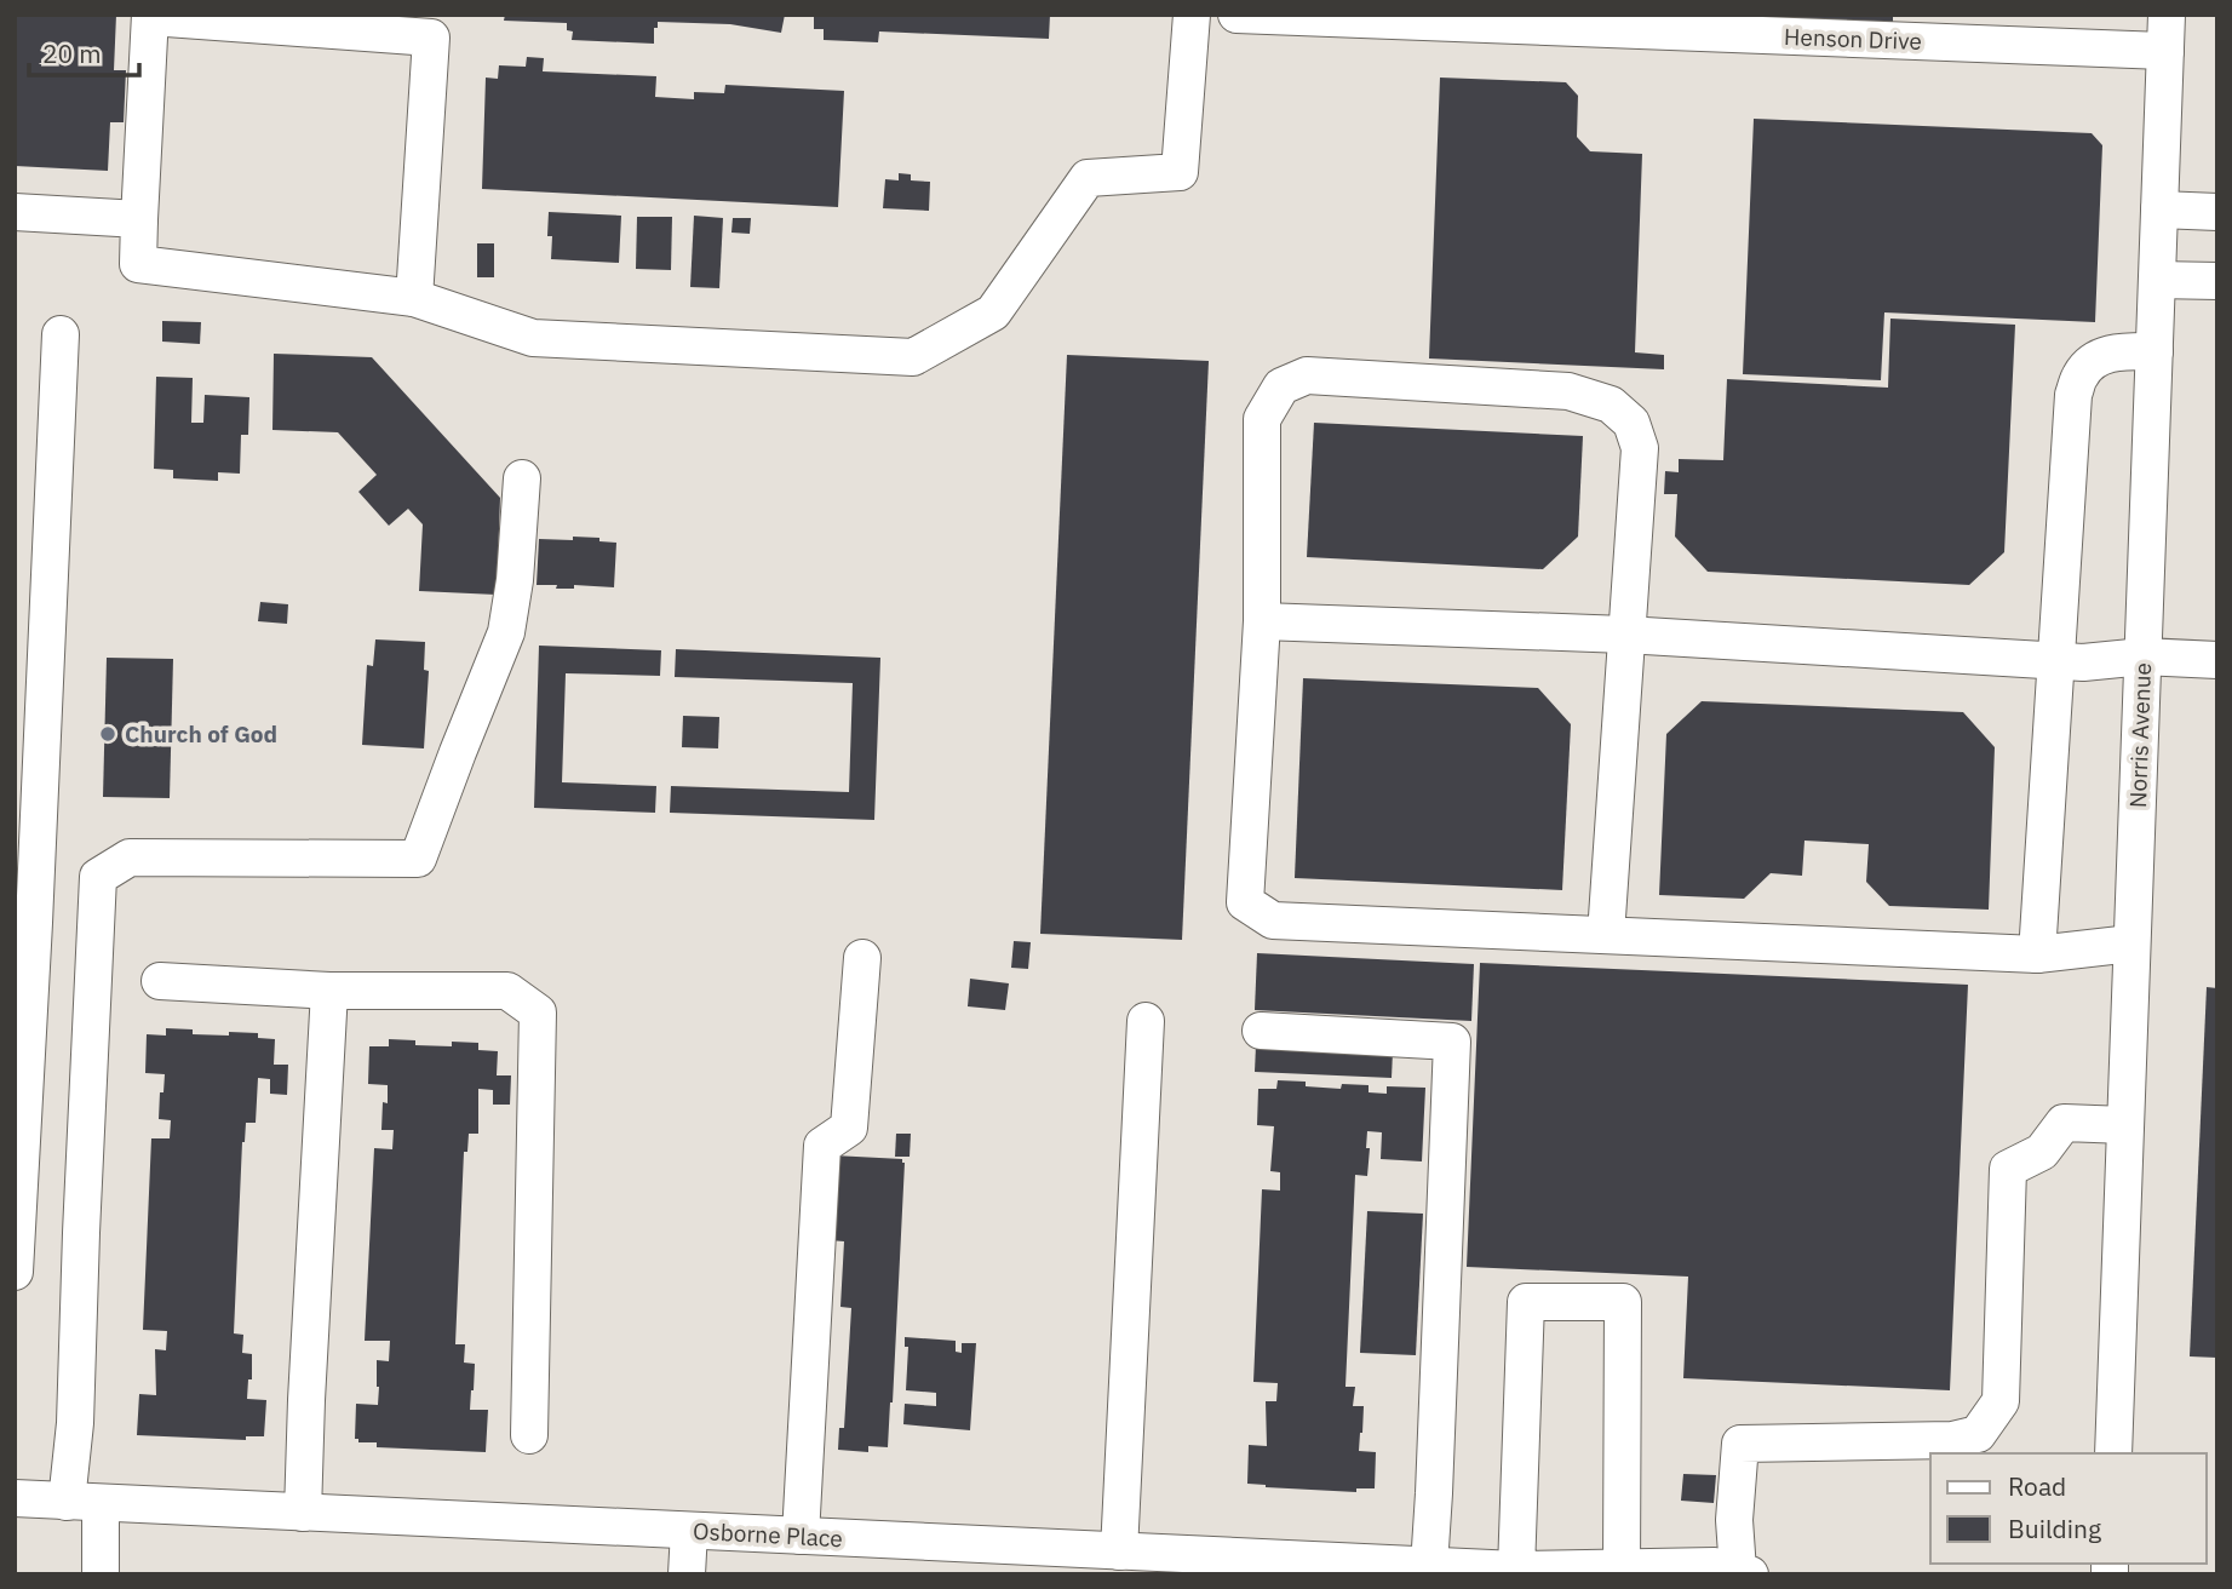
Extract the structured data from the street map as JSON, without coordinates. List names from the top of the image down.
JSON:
{
  "streets": {
    "street": ["Henson Drive", "Norris Avenue", "Osborne Place"]
  },
  "crossings": [
    ["Henson Drive", "Norris Avenue"]
  ],
  "places": ["Church of God"],
  "legend": ["Road", "Building"],
  "scale_bar": "20 m"
}
